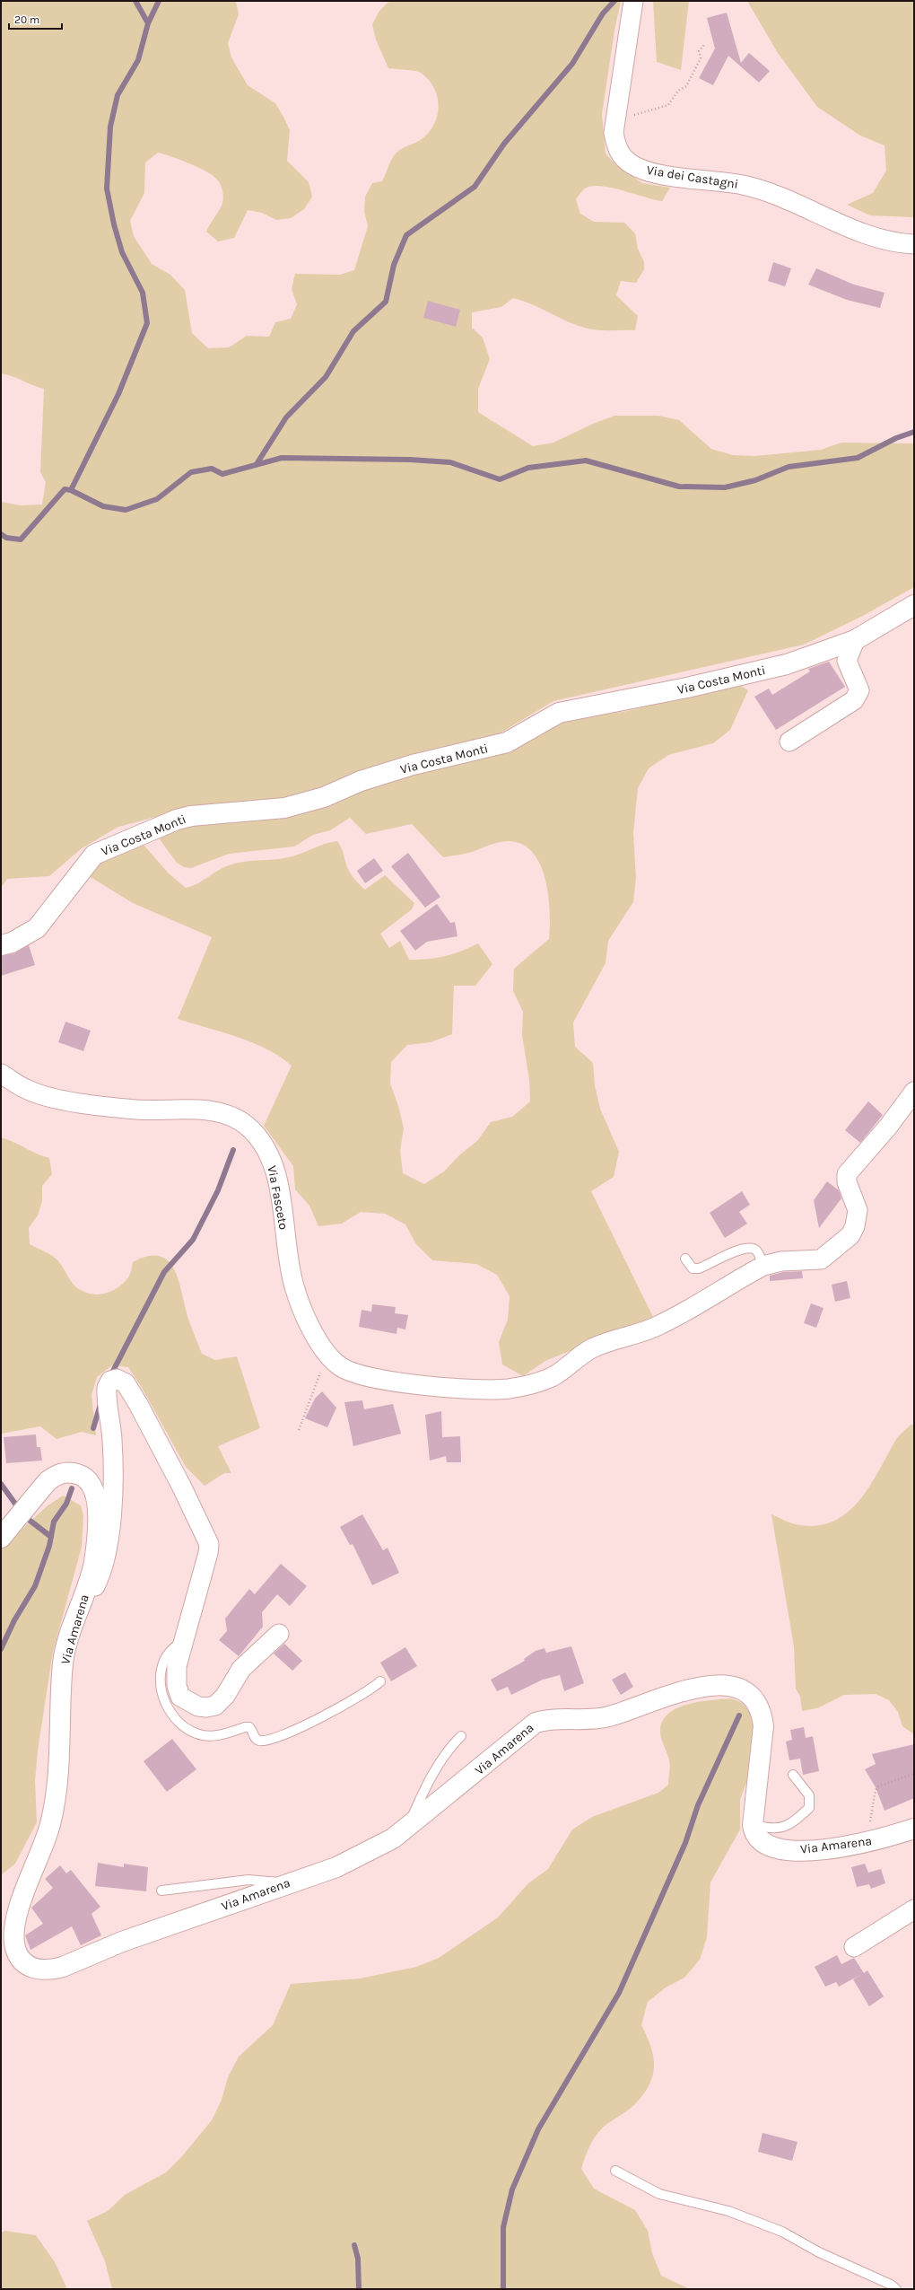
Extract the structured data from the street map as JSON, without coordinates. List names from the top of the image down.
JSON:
{
  "streets": {
    "street": [
      "Via dei Castagni",
      "Via Costa Monti",
      "Via Fasceto",
      "Via Amarena"
    ]
  },
  "scale_bar": "20 m"
}
